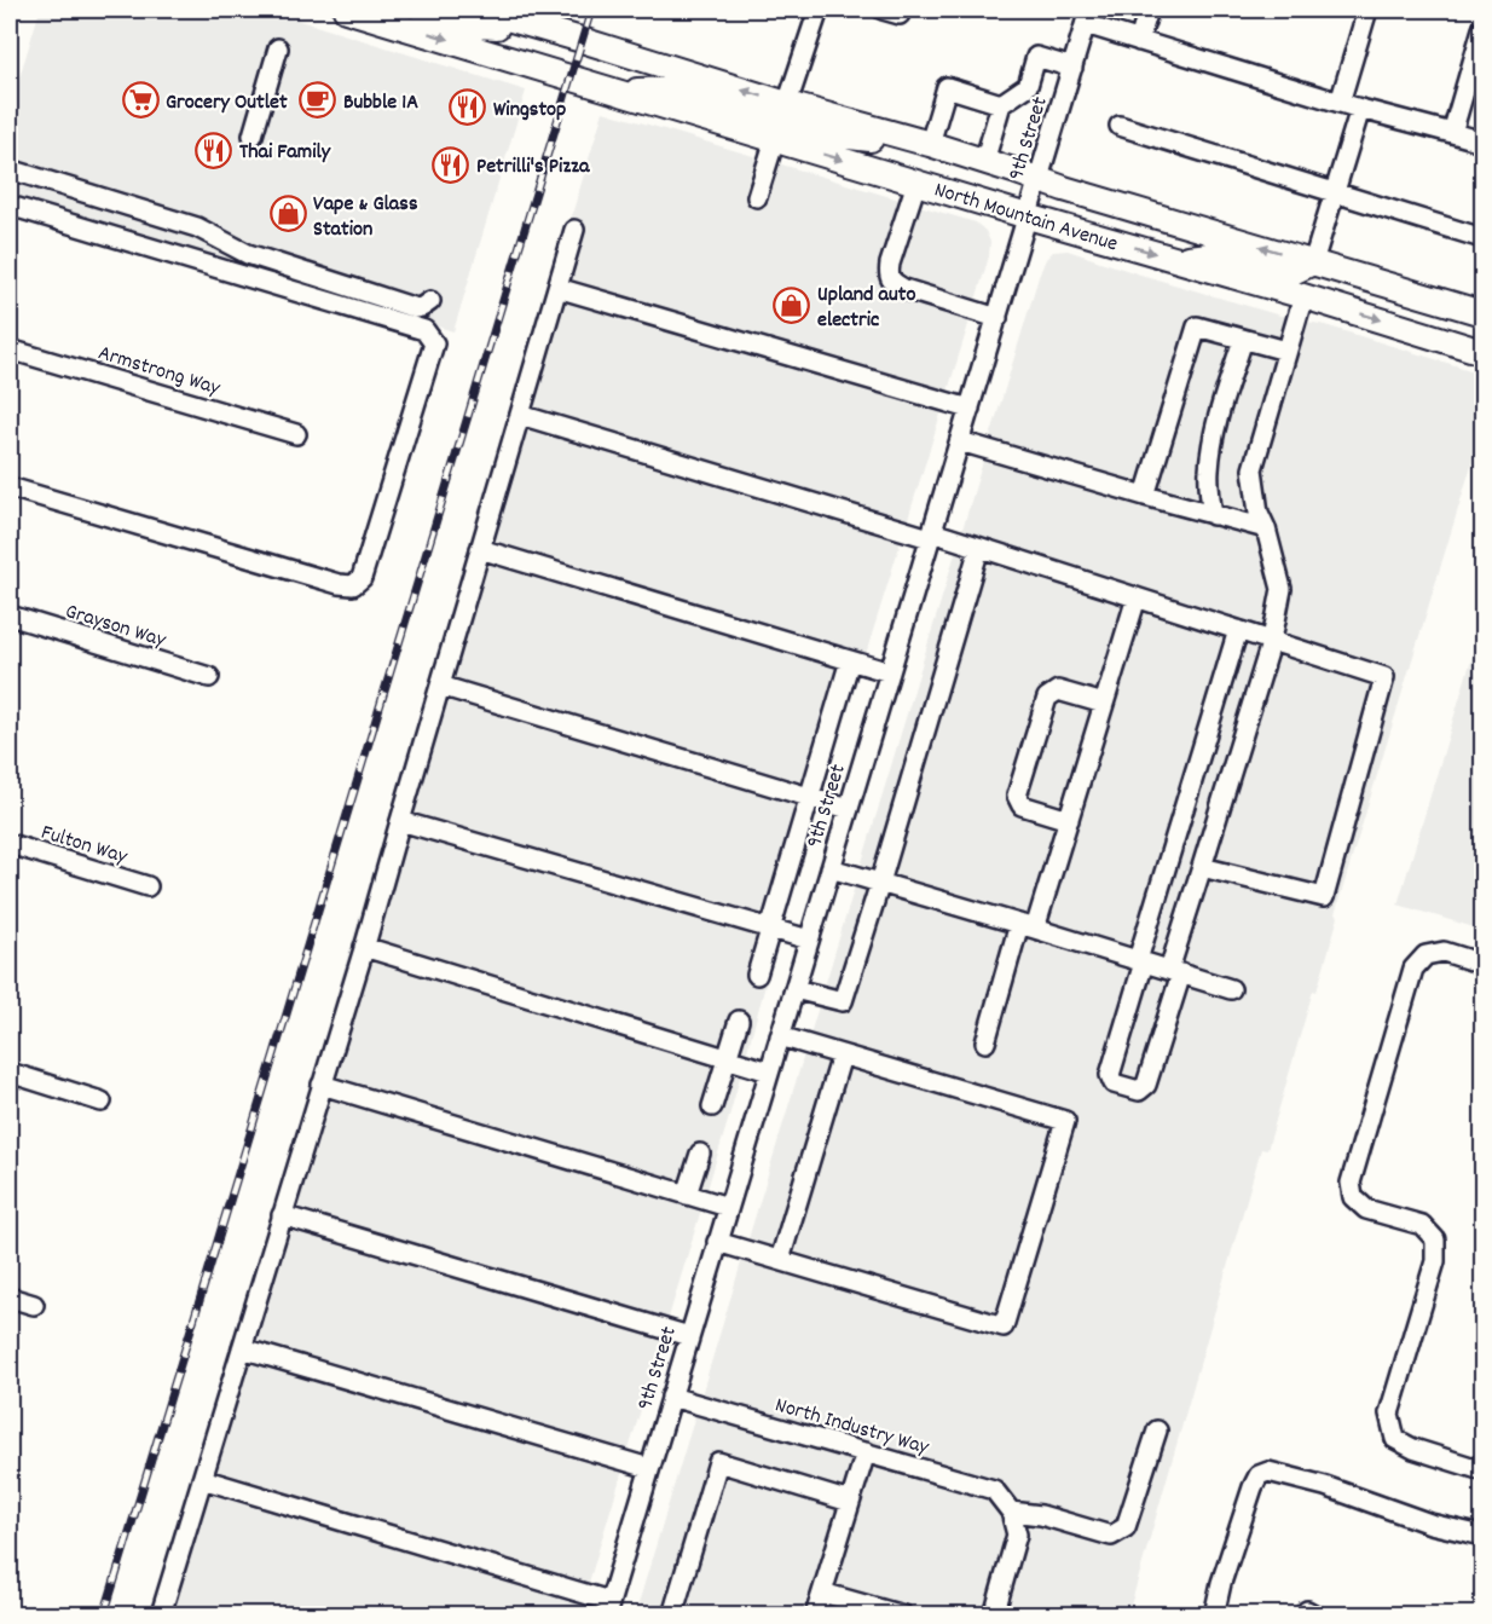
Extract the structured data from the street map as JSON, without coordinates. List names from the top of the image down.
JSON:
{
  "streets": {
    "main road": ["North Mountain Avenue"],
    "street": [
      "9th Street",
      "Armstrong Way",
      "Grayson Way",
      "Fulton Way",
      "North Industry Way"
    ]
  },
  "crossings": [
    ["9th Street", "North Mountain Avenue"],
    ["9th Street", "North Industry Way"]
  ],
  "places": {
    "supermarket": ["Grocery Outlet"],
    "cafe": ["Bubble 1A"],
    "restaurant": ["Wingstop", "Thai Family", "Petrilli's Pizza"],
    "shop": ["Vape & Glass Station", "Upland auto electric"]
  }
}
